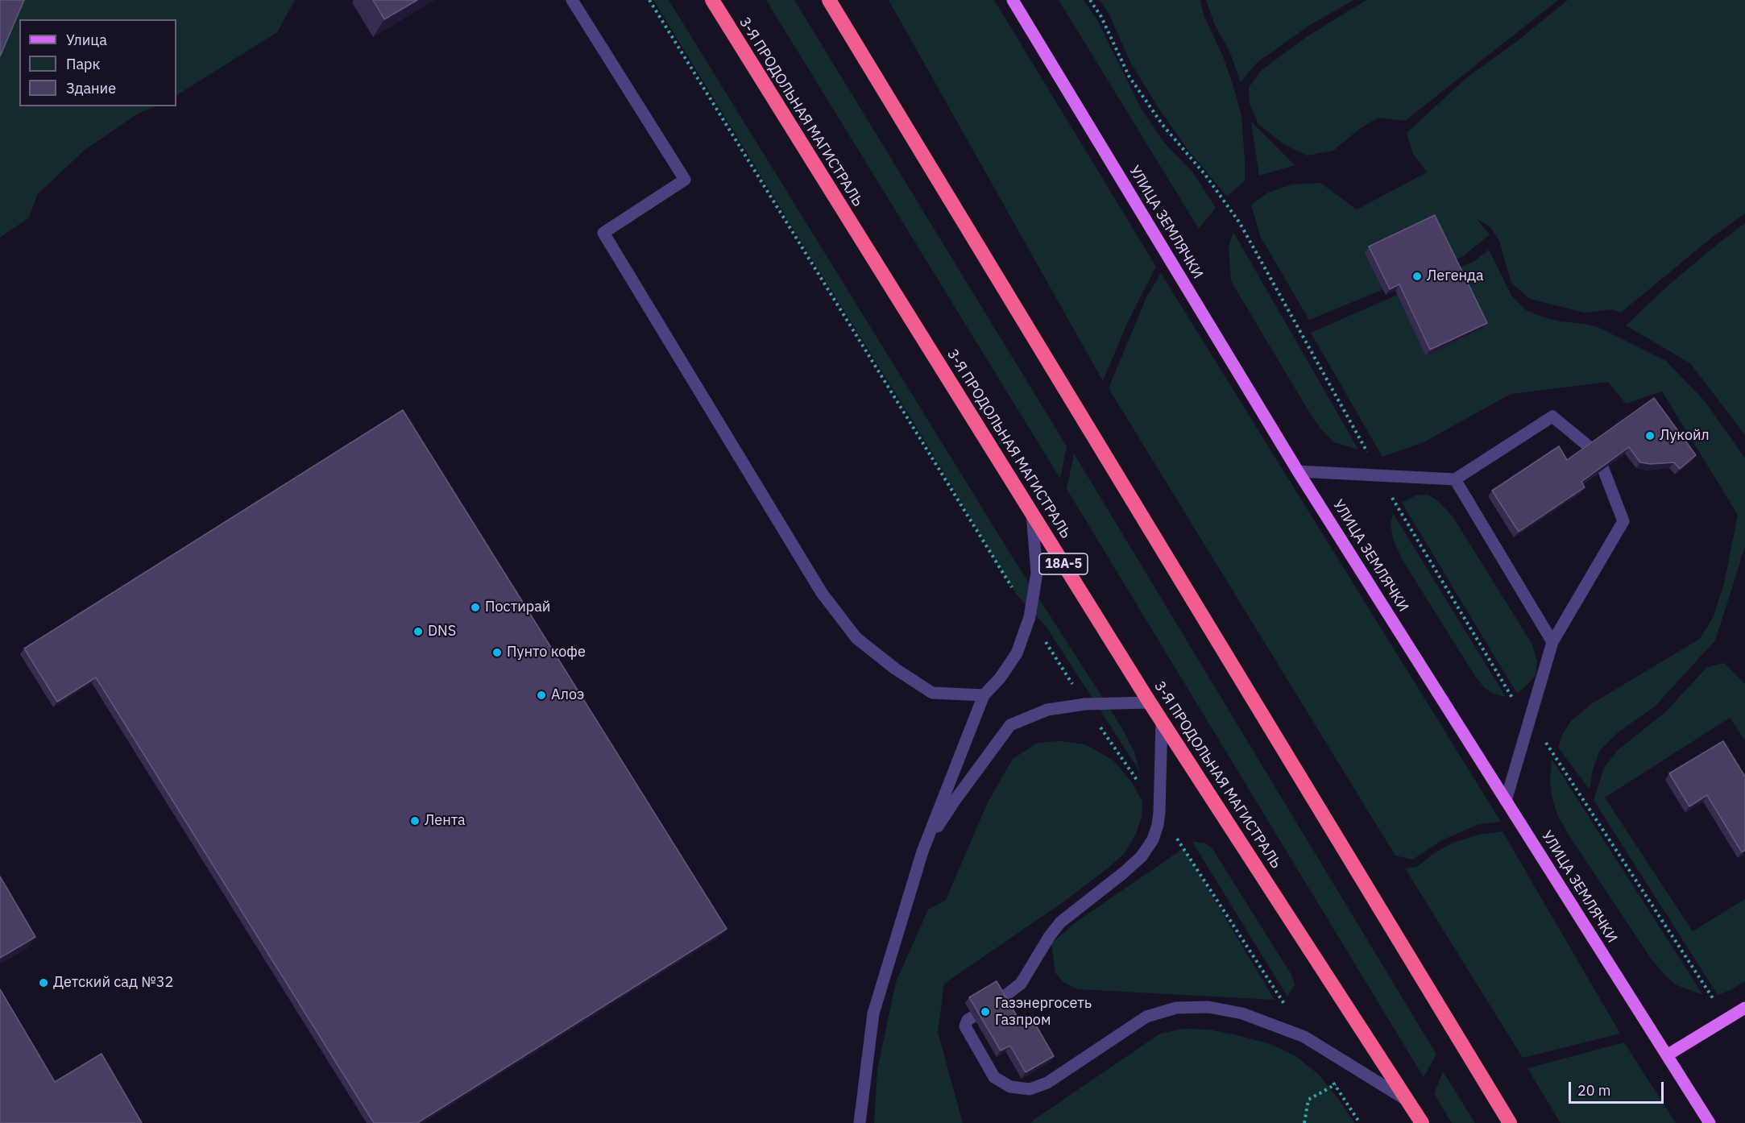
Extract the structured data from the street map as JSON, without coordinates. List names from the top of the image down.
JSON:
{
  "streets": {
    "highway": ["3-Я ПРОДОЛЬНАЯ МАГИСТРАЛЬ", "18А-5"],
    "main road": ["УЛИЦА ЗЕМЛЯЧКИ"]
  },
  "places": [
    "Легенда",
    "Лукойл",
    "Постирай",
    "DNS",
    "Пунто кофе",
    "Алоэ",
    "Лента",
    "Детский сад №32",
    "Газэнергосеть Газпром"
  ],
  "legend": ["Улица", "Парк", "Здание"],
  "scale_bar": "20 m"
}
